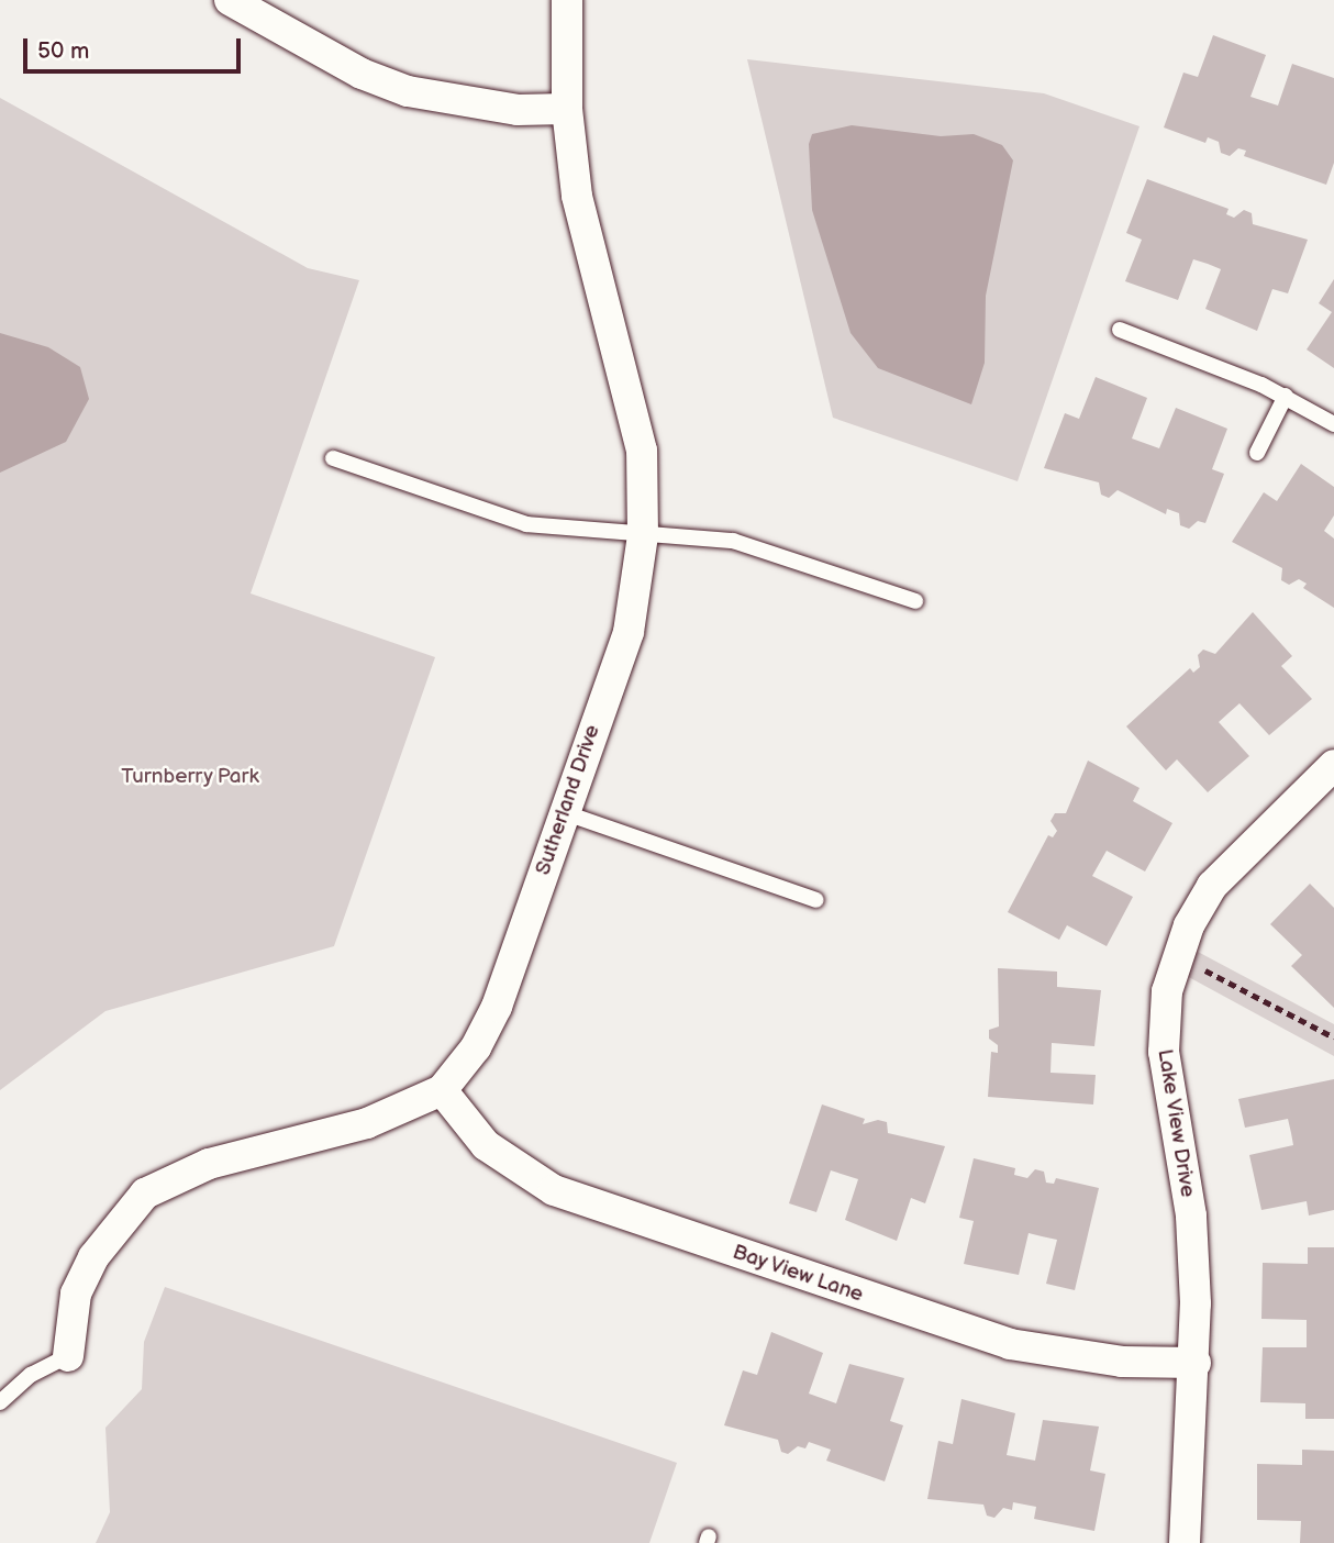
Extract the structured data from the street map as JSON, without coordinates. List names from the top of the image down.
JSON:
{
  "streets": {
    "street": ["Sutherland Drive", "Lake View Drive", "Bay View Lane"]
  },
  "crossings": [
    ["Sutherland Drive", "Bay View Lane"],
    ["Lake View Drive", "Bay View Lane"]
  ],
  "parks": ["Turnberry Park"],
  "scale_bar": "50 m"
}
